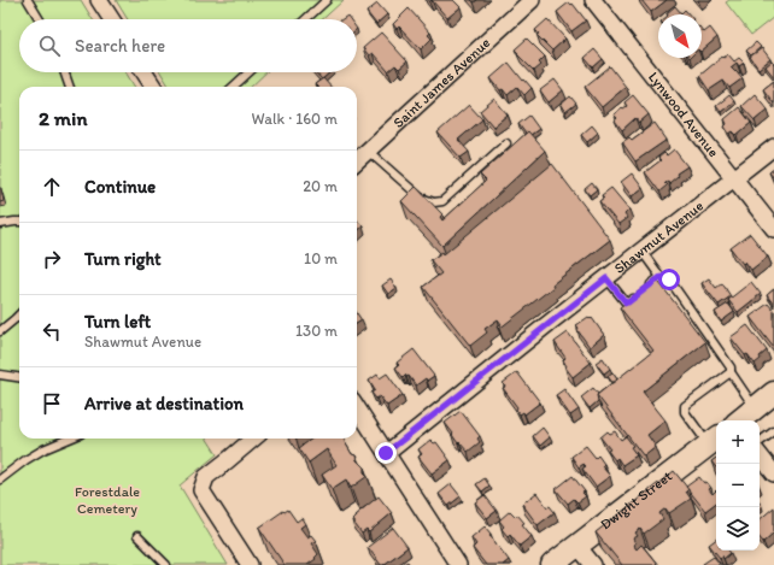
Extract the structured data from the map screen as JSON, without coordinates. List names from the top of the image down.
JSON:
{
  "streets": {
    "main road": ["Dwight Street"],
    "street": ["Saint James Avenue", "Lynwood Avenue", "Shawmut Avenue"]
  },
  "crossings": [
    ["Lynwood Avenue", "Shawmut Avenue"]
  ],
  "parks": ["Forestdale Cemetery"],
  "north": "bottom right",
  "page": {
    "search": "Search here",
    "heading": ["2 min", "Walk · 160 m"],
    "list": [
      ["Continue", "20 m"],
      ["Turn right", "10 m"],
      ["Turn left", "Shawmut Avenue", "130 m"],
      "Arrive at destination"
    ],
    "map_buttons": ["+", "−"]
  }
}
